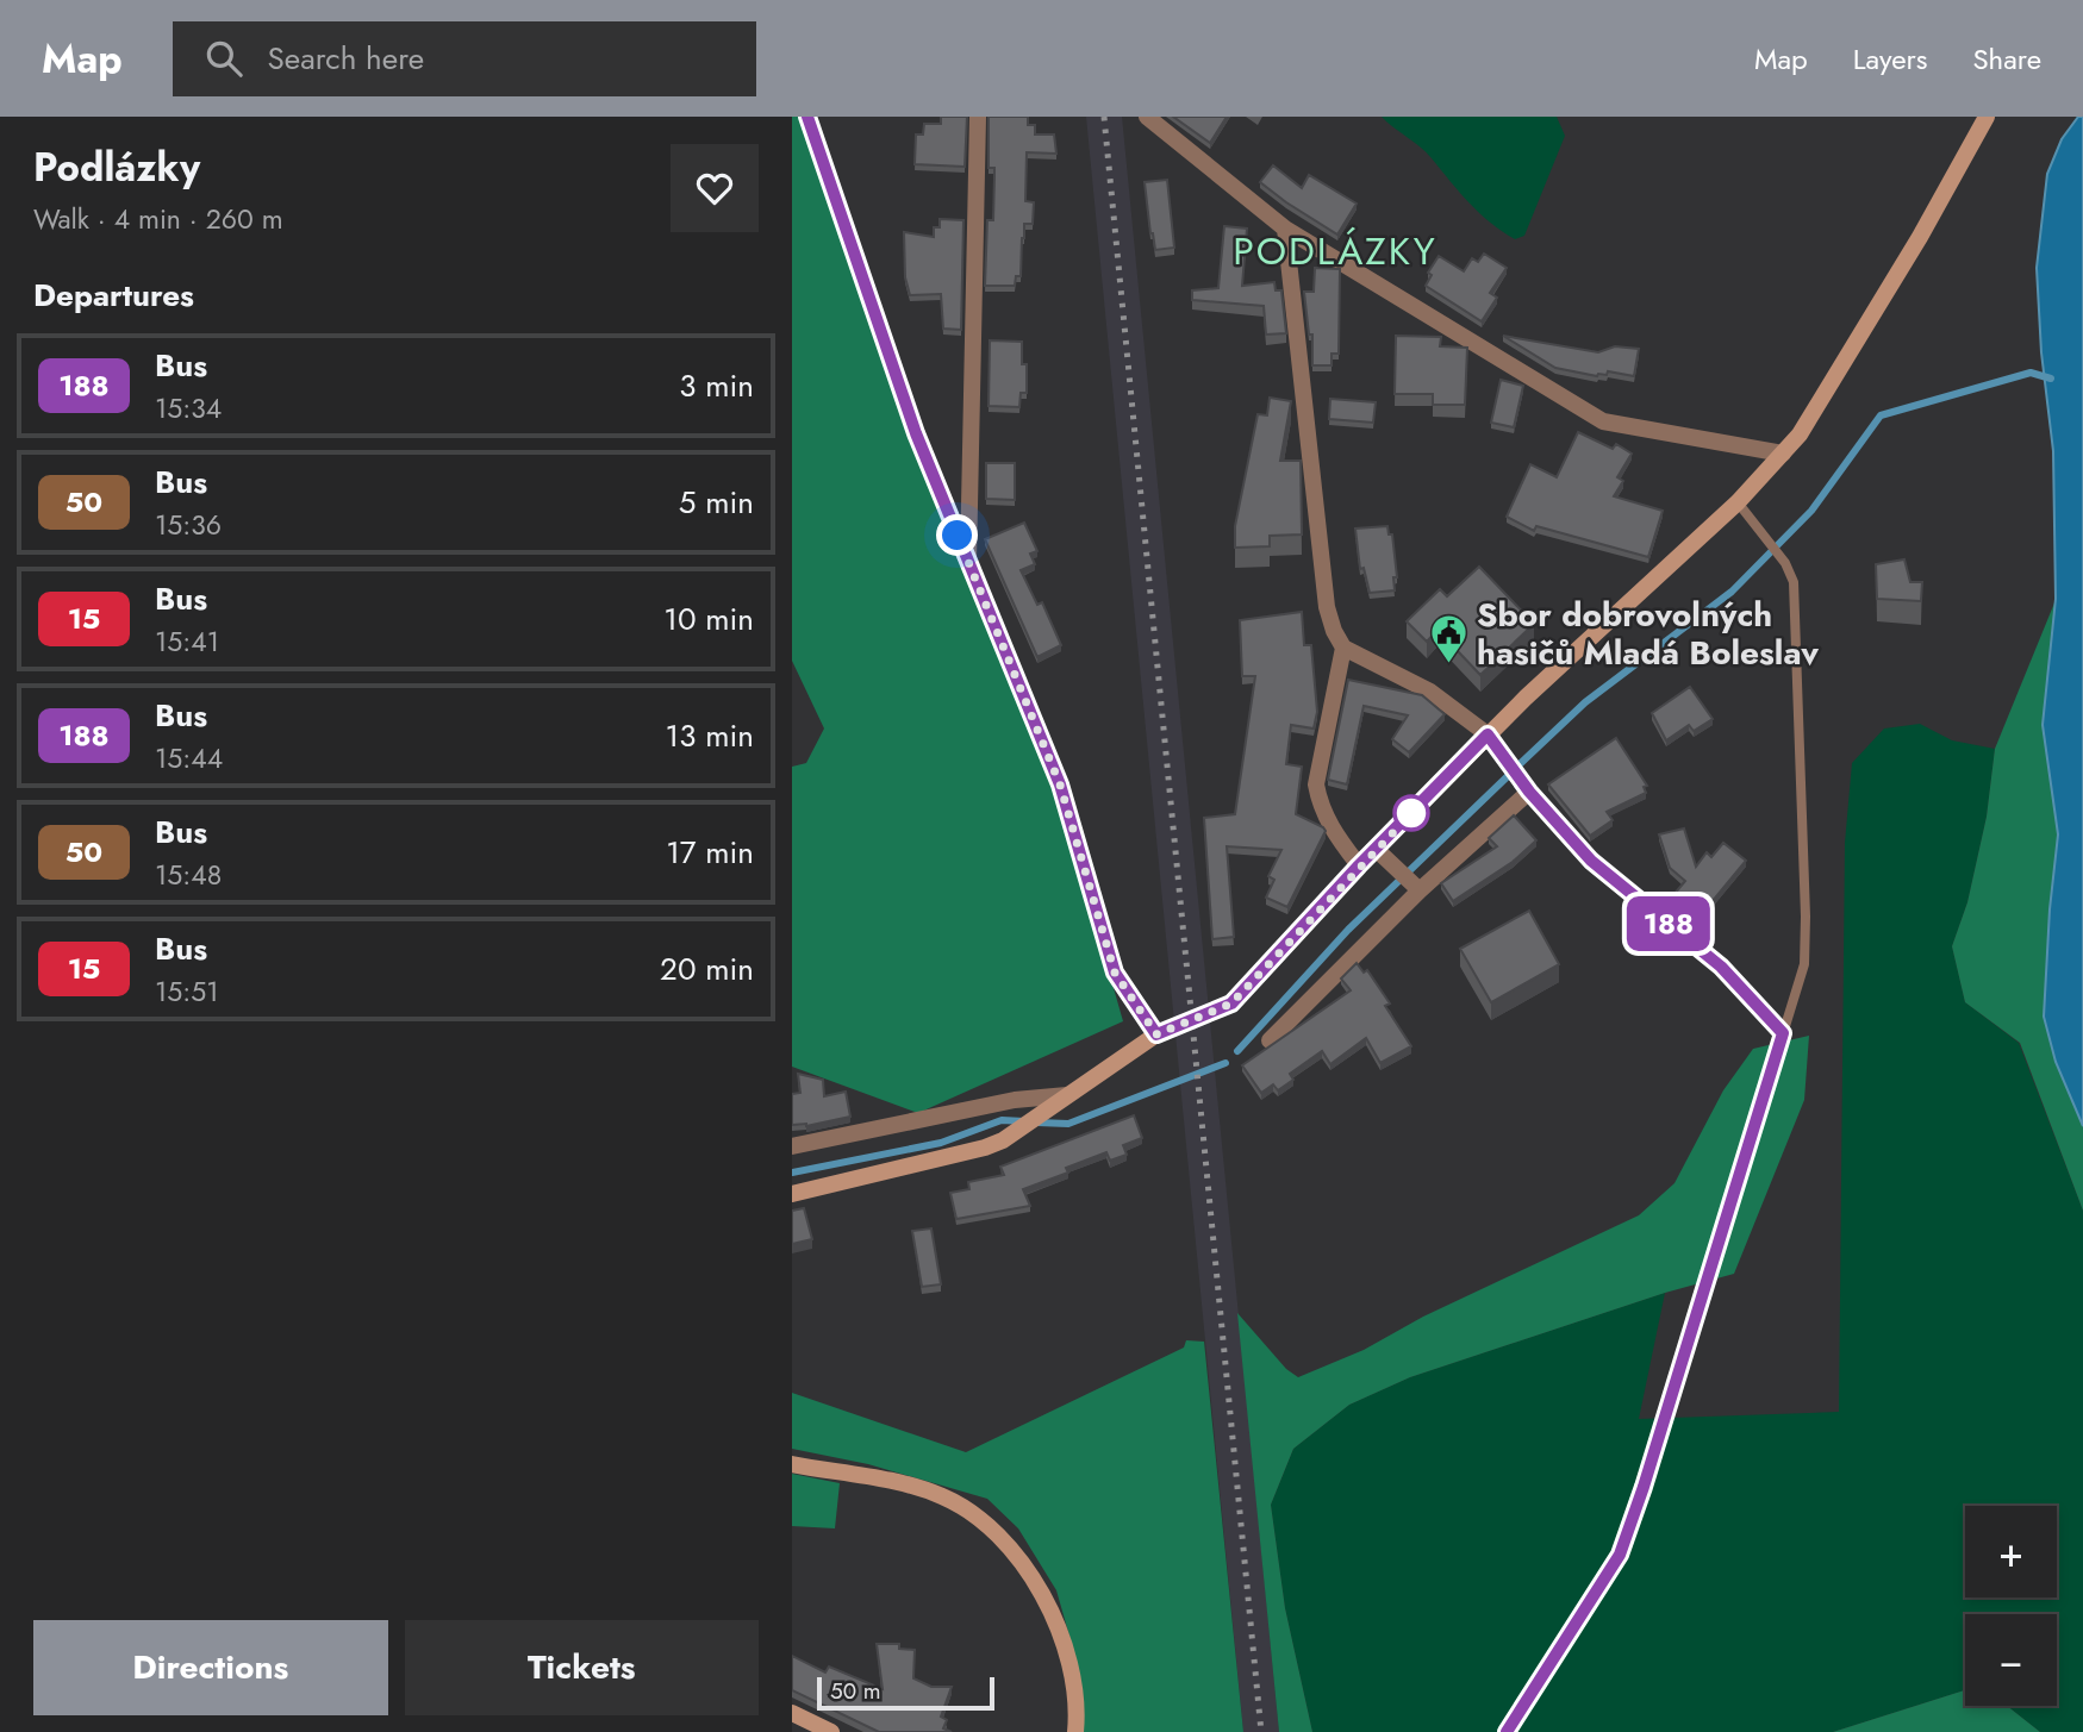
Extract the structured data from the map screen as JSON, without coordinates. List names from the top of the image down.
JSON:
{
  "districts": ["PODLÁZKY"],
  "places": {
    "public building": ["Sbor dobrovolných hasičů Mladá Boleslav"]
  },
  "lines": ["bus line 188"],
  "scale_bar": "50 m",
  "page": {
    "header": "Map",
    "search": "Search here",
    "nav": ["Map", "Layers", "Share"],
    "heading": [
      ["Podlázky", "Walk · 4 min · 260 m"],
      "Departures"
    ],
    "on_map": "188",
    "list": [
      {
        "mark": "188",
        "name": "Bus",
        "note": "15:34",
        "value": "3 min"
      },
      {
        "mark": "50",
        "name": "Bus",
        "note": "15:36",
        "value": "5 min"
      },
      {
        "mark": "15",
        "name": "Bus",
        "note": "15:41",
        "value": "10 min"
      },
      {
        "mark": "188",
        "name": "Bus",
        "note": "15:44",
        "value": "13 min"
      },
      {
        "mark": "50",
        "name": "Bus",
        "note": "15:48",
        "value": "17 min"
      },
      {
        "mark": "15",
        "name": "Bus",
        "note": "15:51",
        "value": "20 min"
      }
    ],
    "map_buttons": ["+", "−"],
    "buttons": ["Directions", "Tickets"],
    "scale": "50 m"
  }
}
